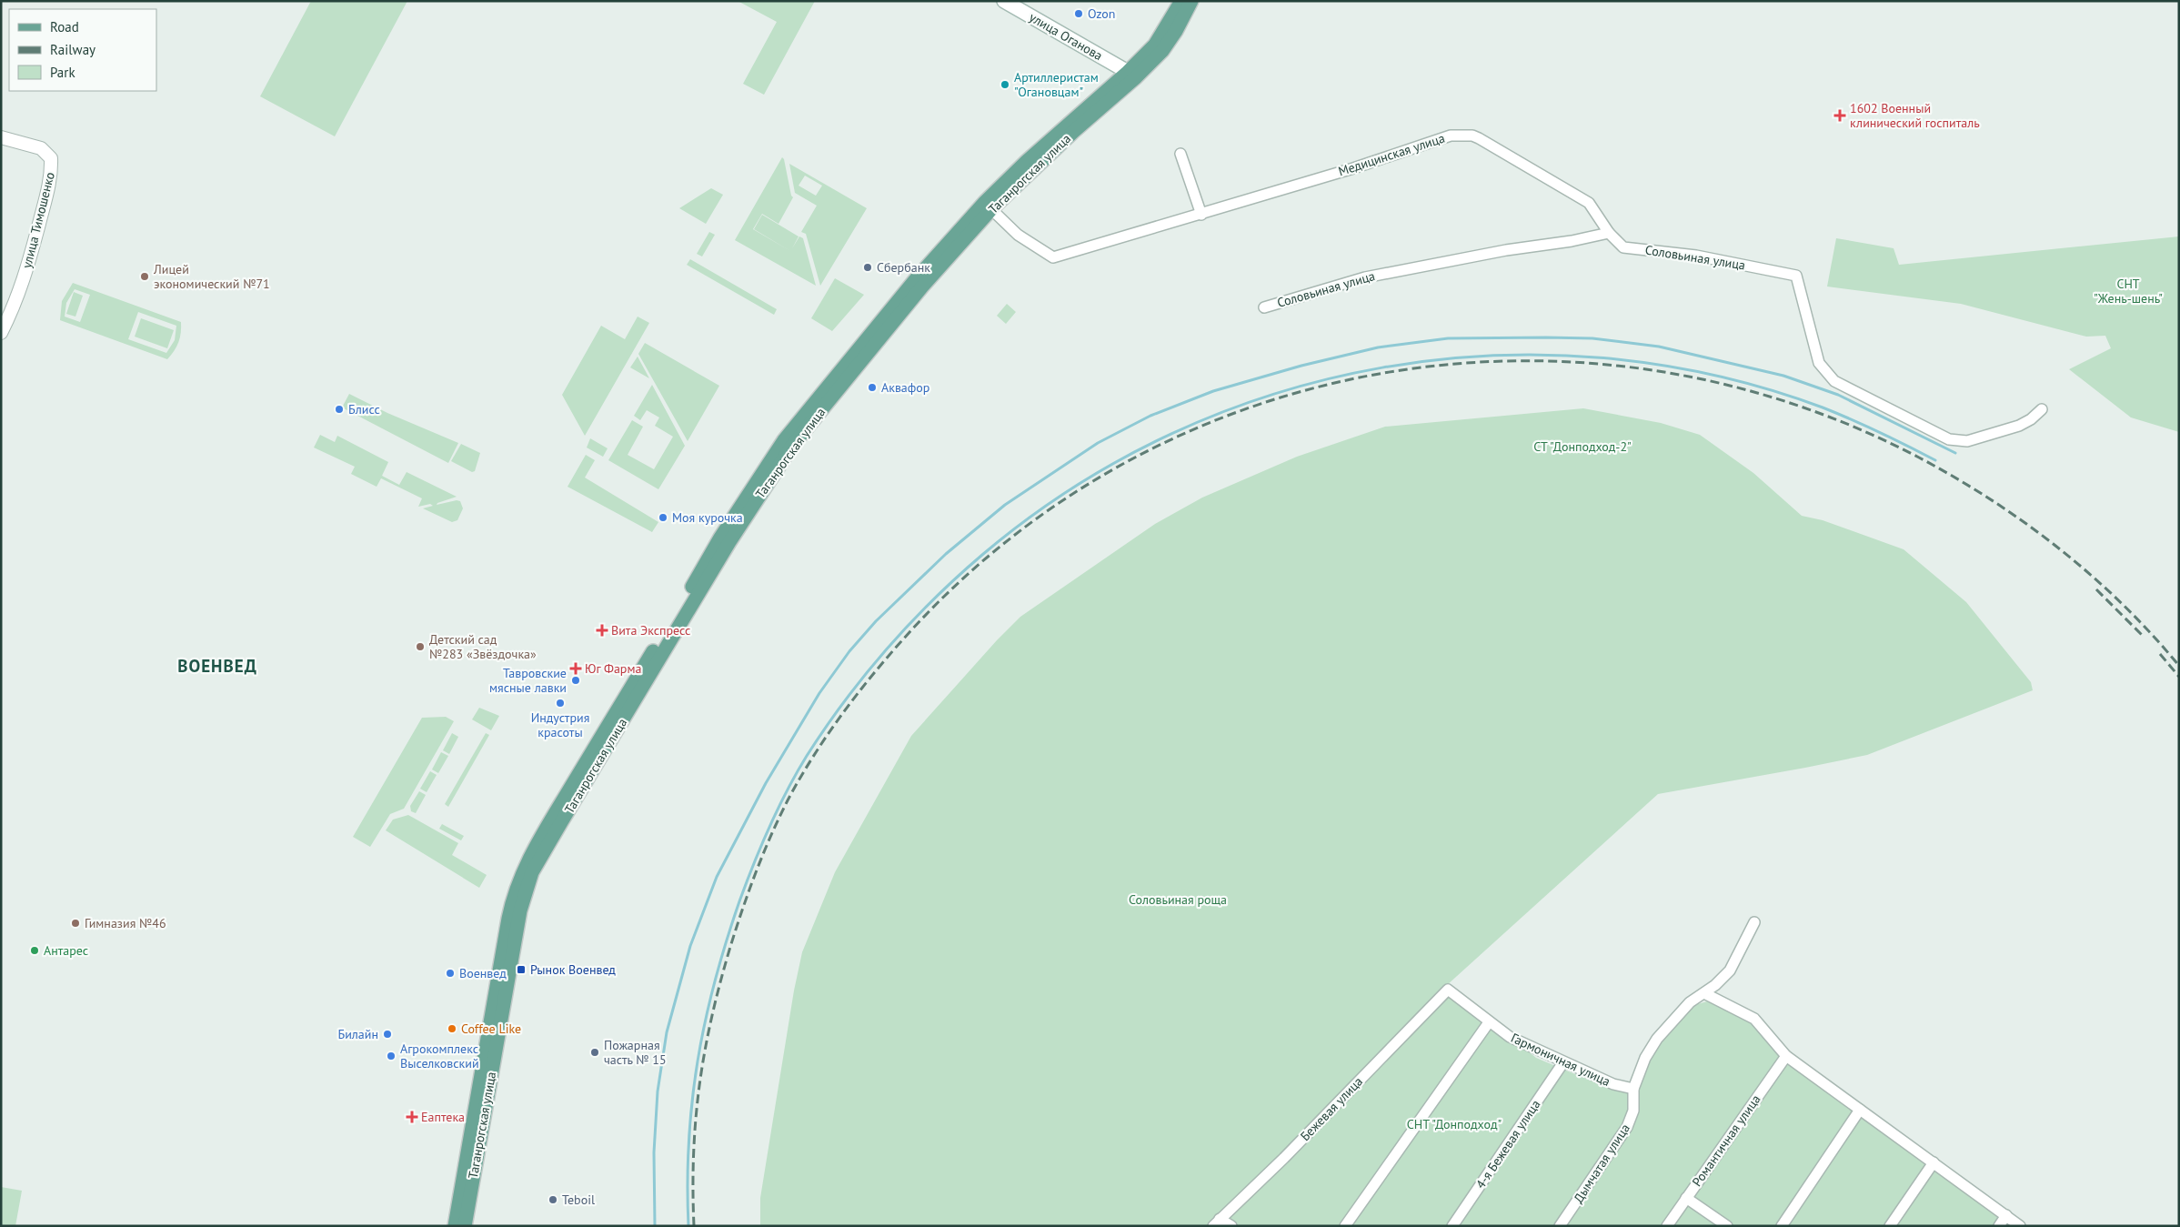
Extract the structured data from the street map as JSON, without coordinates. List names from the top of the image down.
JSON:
{
  "streets": {
    "main road": ["улица Оганова", "Таганрогская улица"],
    "street": [
      "Медицинская улица",
      "улица Тимошенко",
      "Соловьиная улица",
      "Гармоничная улица",
      "Бежевая улица",
      "Романтичная улица",
      "4-я Бежевая улица",
      "Дымчатая улица"
    ]
  },
  "crossings": [
    ["улица Оганова", "Таганрогская улица"],
    ["Медицинская улица", "Таганрогская улица"],
    ["Медицинская улица", "Соловьиная улица"],
    ["Гармоничная улица", "Бежевая улица"],
    ["Гармоничная улица", "4-я Бежевая улица"],
    ["Гармоничная улица", "Дымчатая улица"]
  ],
  "districts": ["ВОЕНВЕД"],
  "parks": [
    "СНТ \"Жень-шень\"",
    "СТ \"Донподход-2\"",
    "Соловьиная роща",
    "СНТ \"Донподход\""
  ],
  "places": {
    "other": [
      "Ozon",
      "Артиллеристам \"Огановцам\"",
      "Сбербанк",
      "Лицей экономический №71",
      "Аквафор",
      "Блисс",
      "Моя курочка",
      "Детский сад №283 «Звёздочка»",
      "Тавровские мясные лавки",
      "Индустрия красоты",
      "Гимназия №46",
      "Антарес",
      "Военвед",
      "Coffee Like",
      "Билайн",
      "Пожарная часть № 15",
      "Агрокомплекс Выселковский",
      "Teboil"
    ],
    "health": [
      "1602 Военный клинический госпиталь",
      "Вита Экспресс",
      "Юг Фарма",
      "Еаптека"
    ],
    "transit": ["Рынок Военвед"]
  },
  "legend": ["Road", "Railway", "Park"]
}
